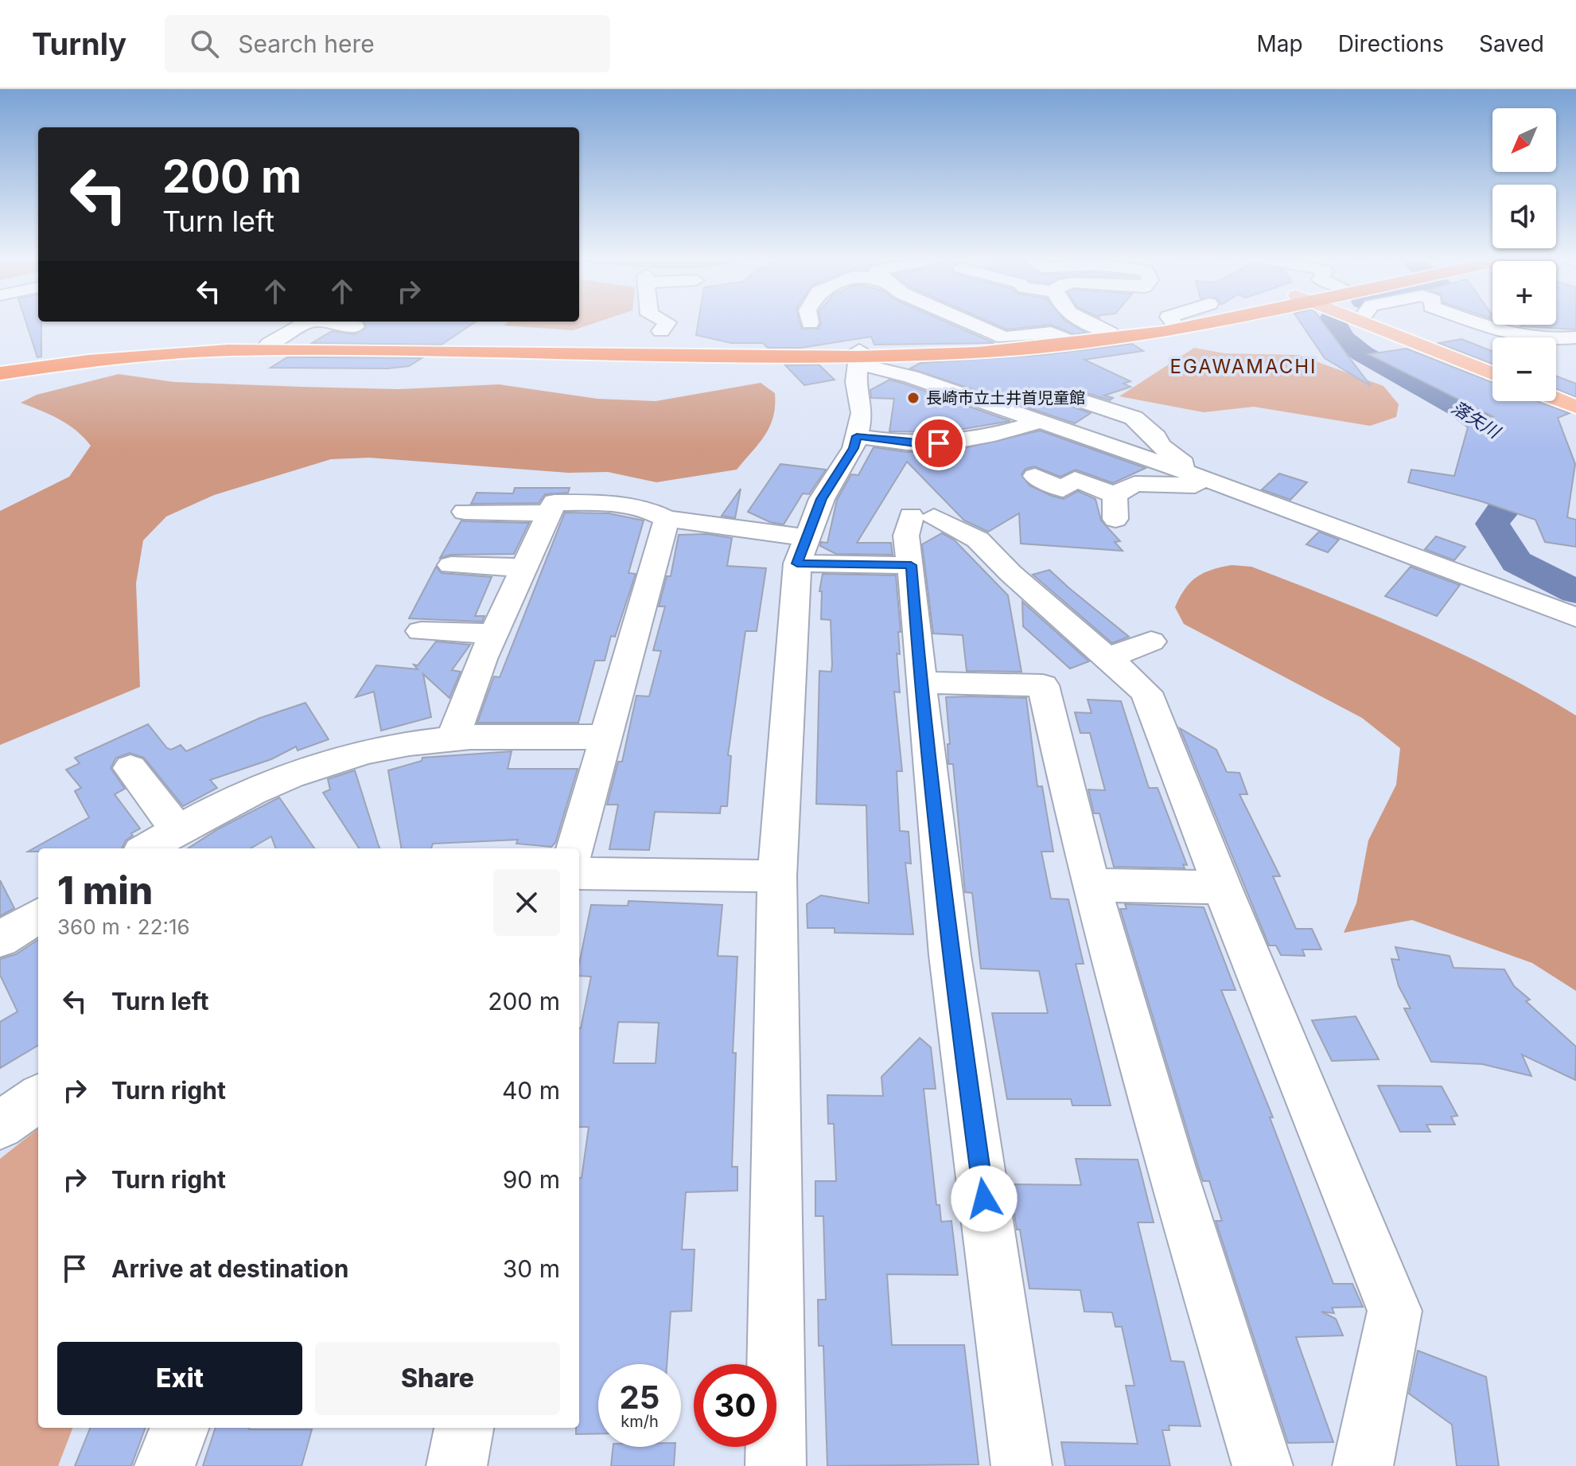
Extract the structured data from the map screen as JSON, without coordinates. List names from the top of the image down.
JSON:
{
  "districts": ["EGAWAMACHI"],
  "water": ["落矢川"],
  "places": ["長崎市立土井首児童館"],
  "north": "bottom left",
  "page": {
    "header": "Turnly",
    "search": "Search here",
    "nav": ["Map", "Directions", "Saved"],
    "map_buttons": ["+", "−"],
    "turn": ["200 m", "Turn left"],
    "heading": ["1 min", "360 m · 22:16"],
    "list": [
      {
        "name": "Turn left",
        "value": "200 m"
      },
      {
        "name": "Turn right",
        "value": "40 m"
      },
      {
        "name": "Turn right",
        "value": "90 m"
      },
      {
        "name": "Arrive at destination",
        "value": "30 m"
      }
    ],
    "buttons": ["Exit", "Share"],
    "speed": "25 km/h",
    "limit": "30"
  }
}
